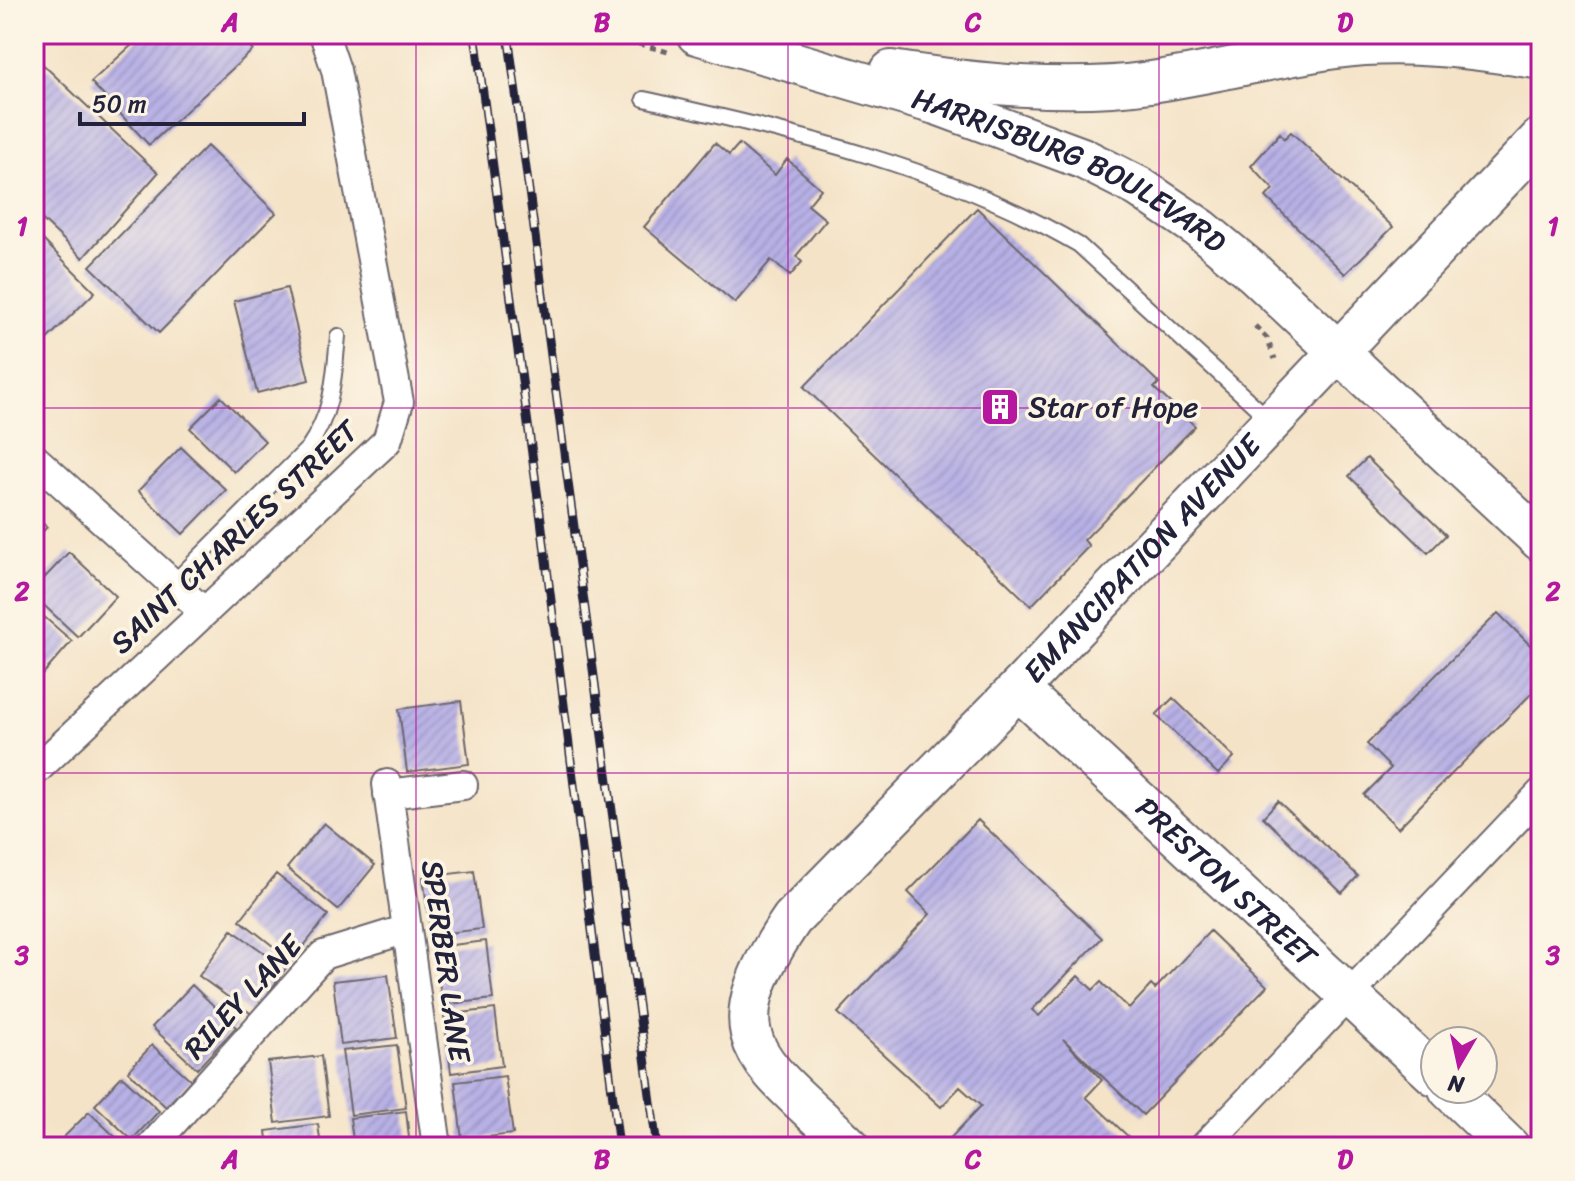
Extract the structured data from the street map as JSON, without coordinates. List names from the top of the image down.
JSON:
{
  "streets": {
    "main road": ["HARRISBURG BOULEVARD", "EMANCIPATION AVENUE", "PRESTON STREET"],
    "street": ["SAINT CHARLES STREET", "SPERBER LANE", "RILEY LANE"]
  },
  "crossings": [
    ["HARRISBURG BOULEVARD", "EMANCIPATION AVENUE"],
    ["EMANCIPATION AVENUE", "PRESTON STREET"],
    ["SPERBER LANE", "RILEY LANE"]
  ],
  "places": {
    "building": ["Star of Hope"]
  },
  "scale_bar": "50 m",
  "north": "bottom",
  "grid": {
    "columns": [
      "A",
      "B",
      "C",
      "D"
    ],
    "rows": ["1", "2", "3"]
  }
}
